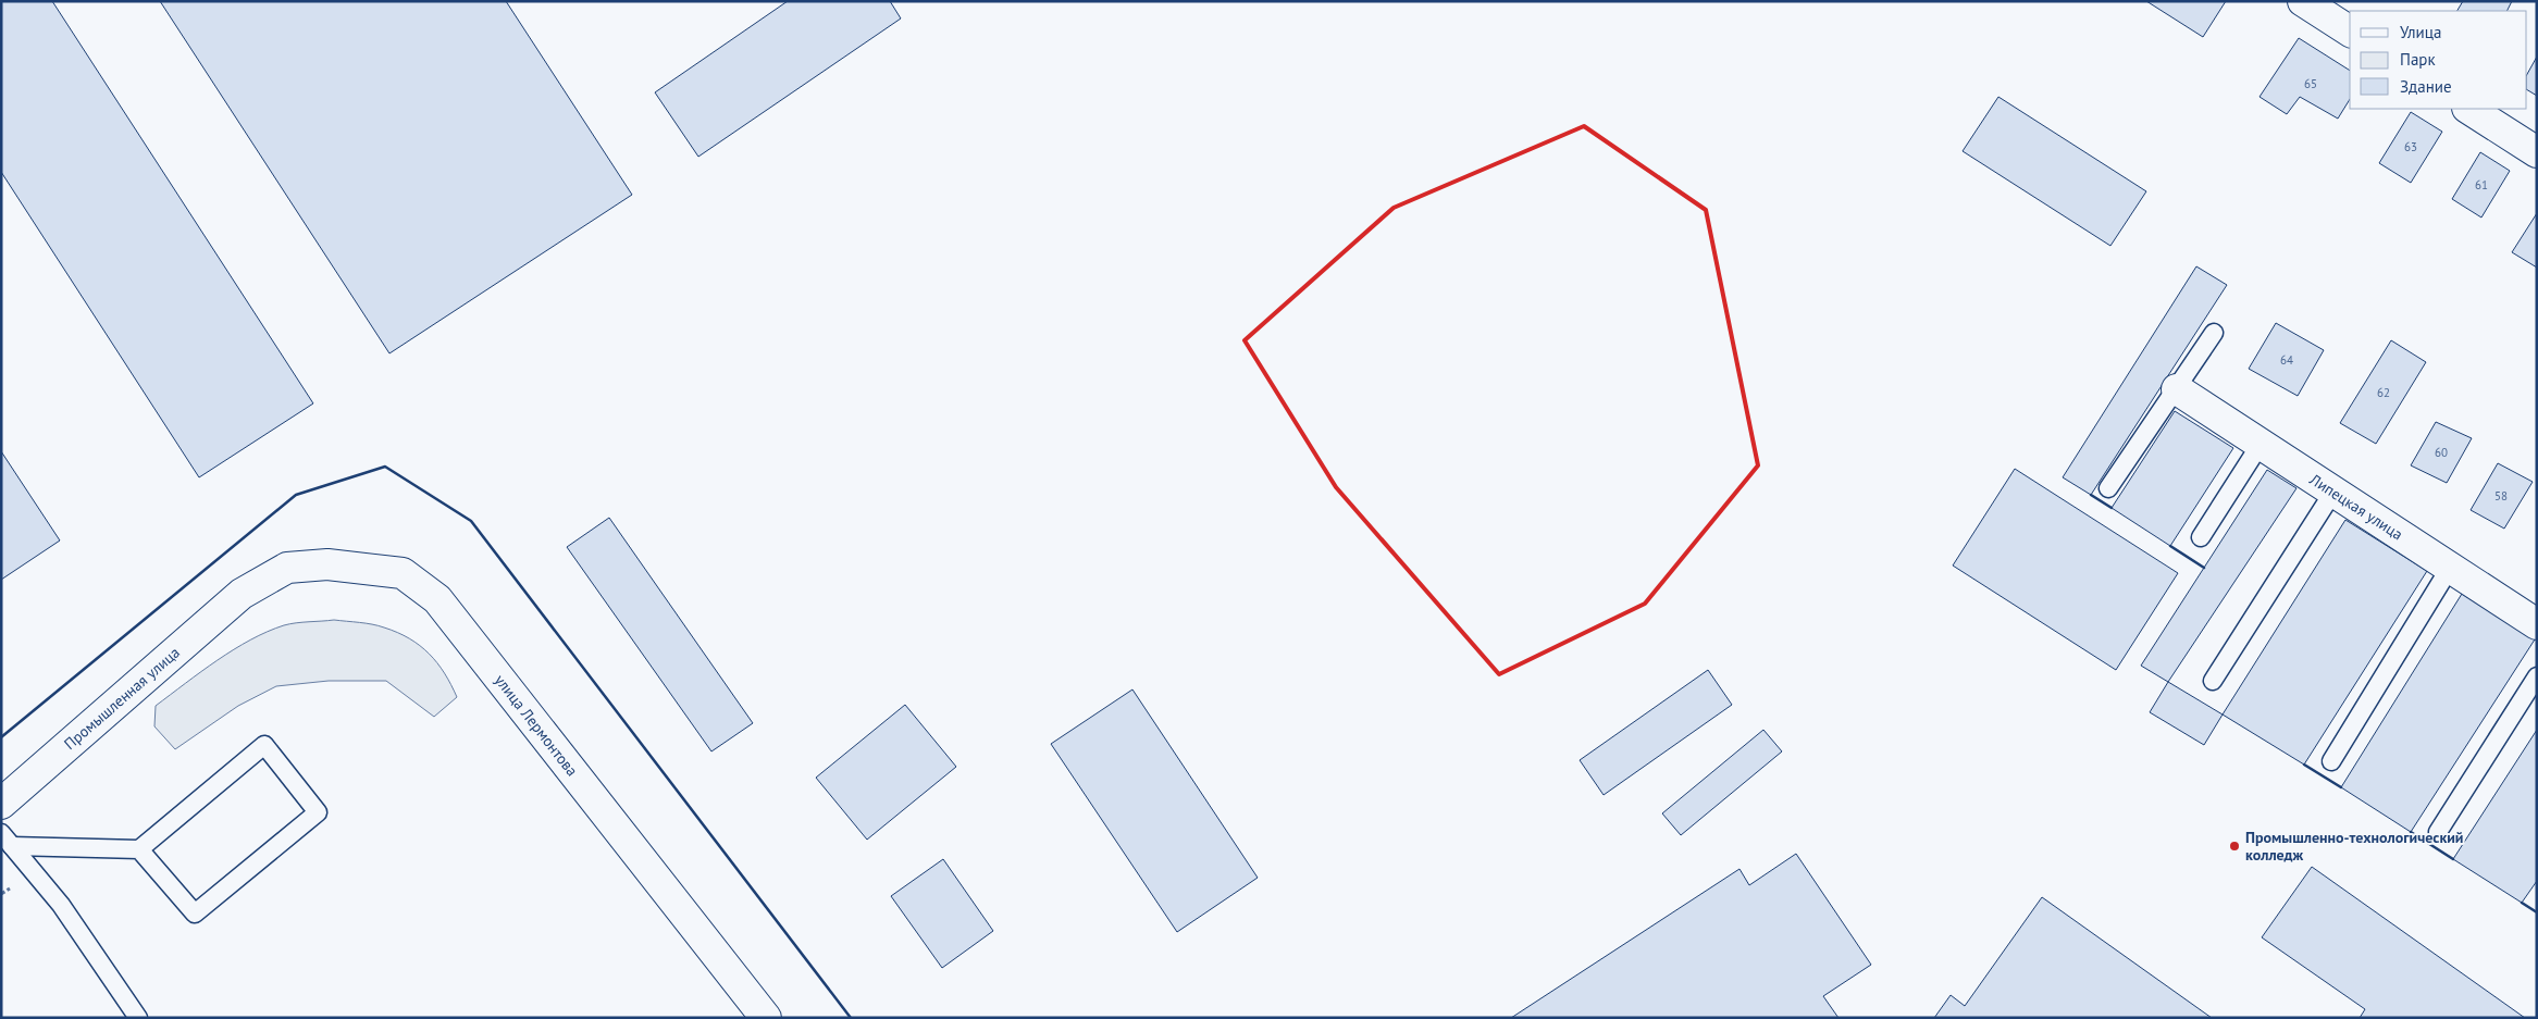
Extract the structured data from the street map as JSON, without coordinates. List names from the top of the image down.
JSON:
{
  "streets": {
    "street": ["Липецкая улица", "Промышленная улица", "улица Лермонтова"]
  },
  "crossings": [
    ["Промышленная улица", "улица Лермонтова"]
  ],
  "places": ["Промышленно-технологический колледж"],
  "house_numbers": [
    "65",
    "63",
    "61",
    "64",
    "62",
    "60",
    "58"
  ],
  "legend": ["Улица", "Парк", "Здание"]
}
